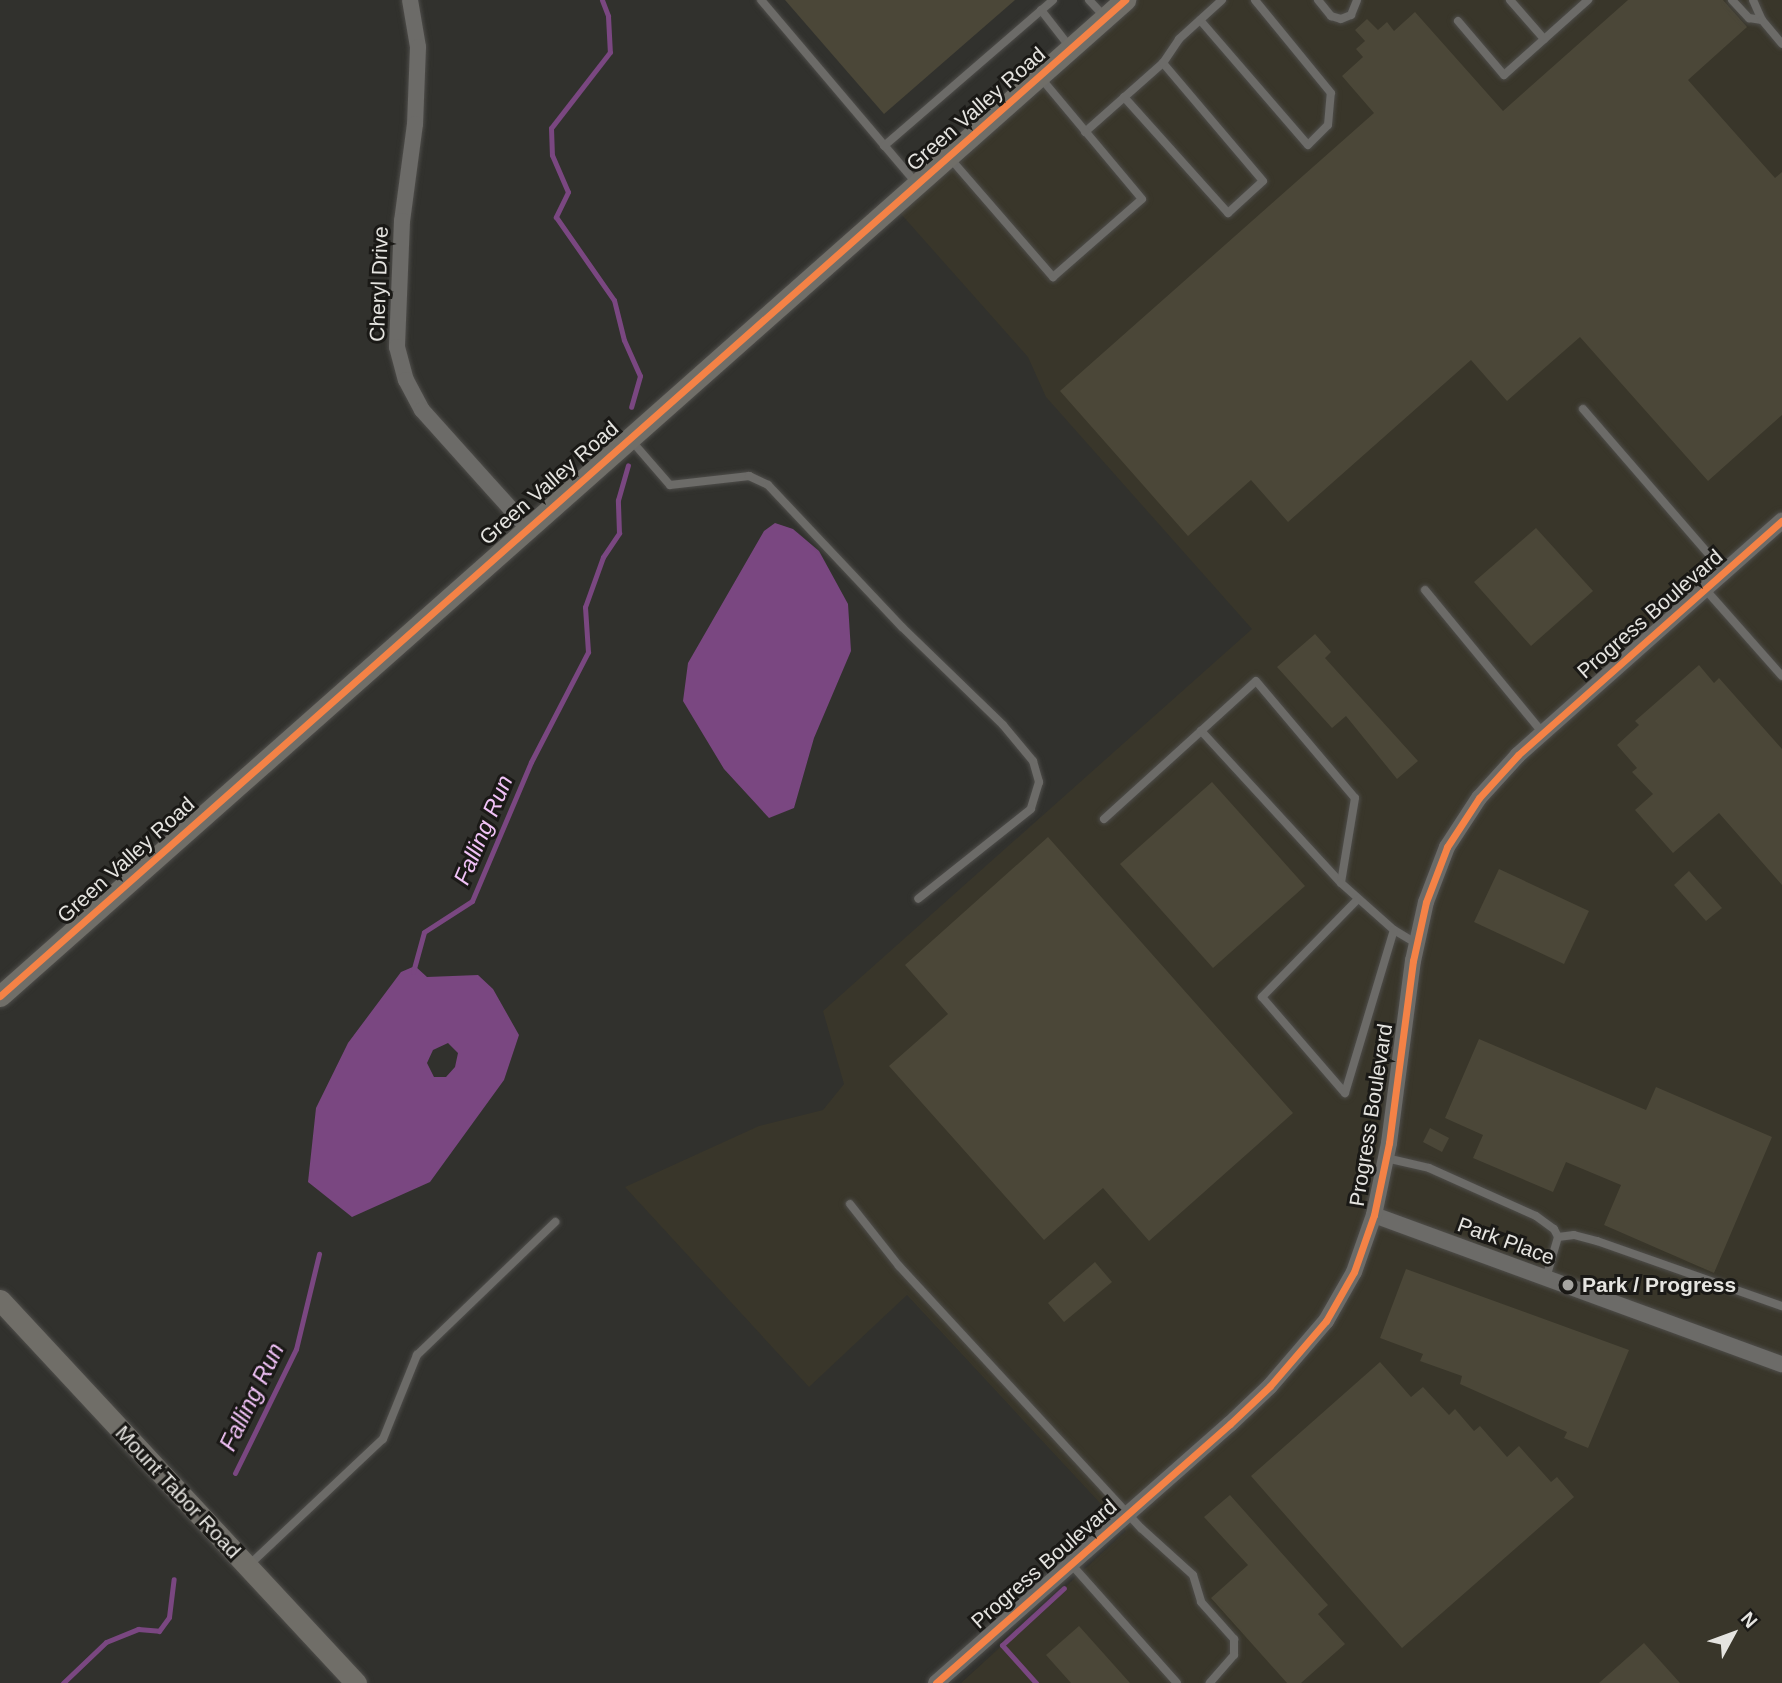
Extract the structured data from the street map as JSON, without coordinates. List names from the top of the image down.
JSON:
{
  "streets": {
    "street": [
      "Green Valley Road",
      "Cheryl Drive",
      "Progress Boulevard",
      "Park Place",
      "Mount Tabor Road"
    ]
  },
  "crossings": [
    ["Green Valley Road", "Cheryl Drive"],
    ["Progress Boulevard", "Park Place"]
  ],
  "water": ["Falling Run"],
  "places": ["Park / Progress"],
  "north": "top right"
}
